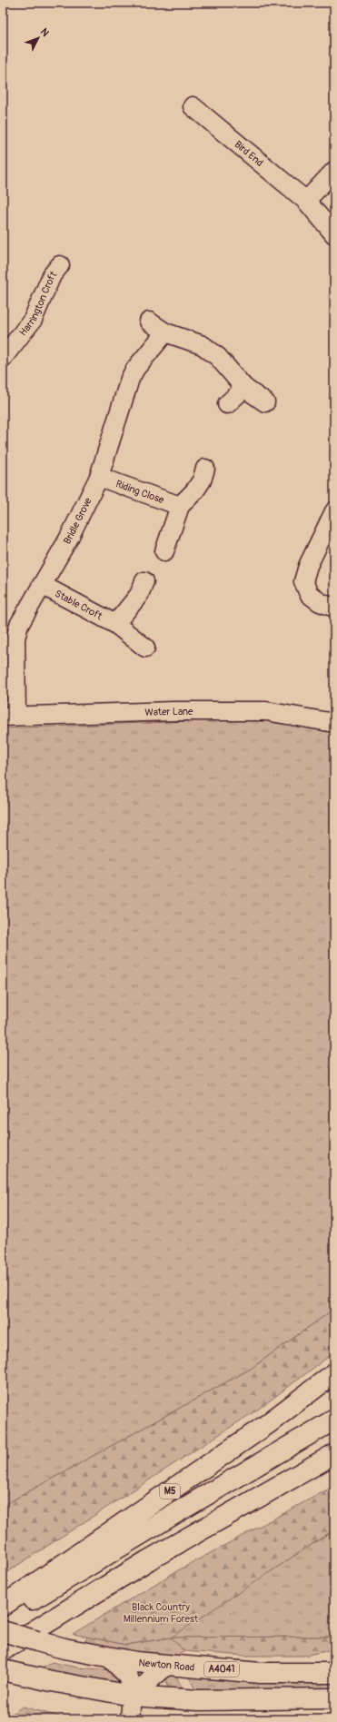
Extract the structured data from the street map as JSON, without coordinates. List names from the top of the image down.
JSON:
{
  "streets": {
    "highway": ["M5", "Newton Road", "A4041"],
    "street": [
      "Bird End",
      "Harrington Croft",
      "Riding Close",
      "Bridle Grove",
      "Stable Croft",
      "Water Lane"
    ]
  },
  "crossings": [
    ["Riding Close", "Bridle Grove"],
    ["Bridle Grove", "Stable Croft"],
    ["Bridle Grove", "Water Lane"]
  ],
  "parks": ["Black Country Millennium Forest"],
  "north": "top right"
}
